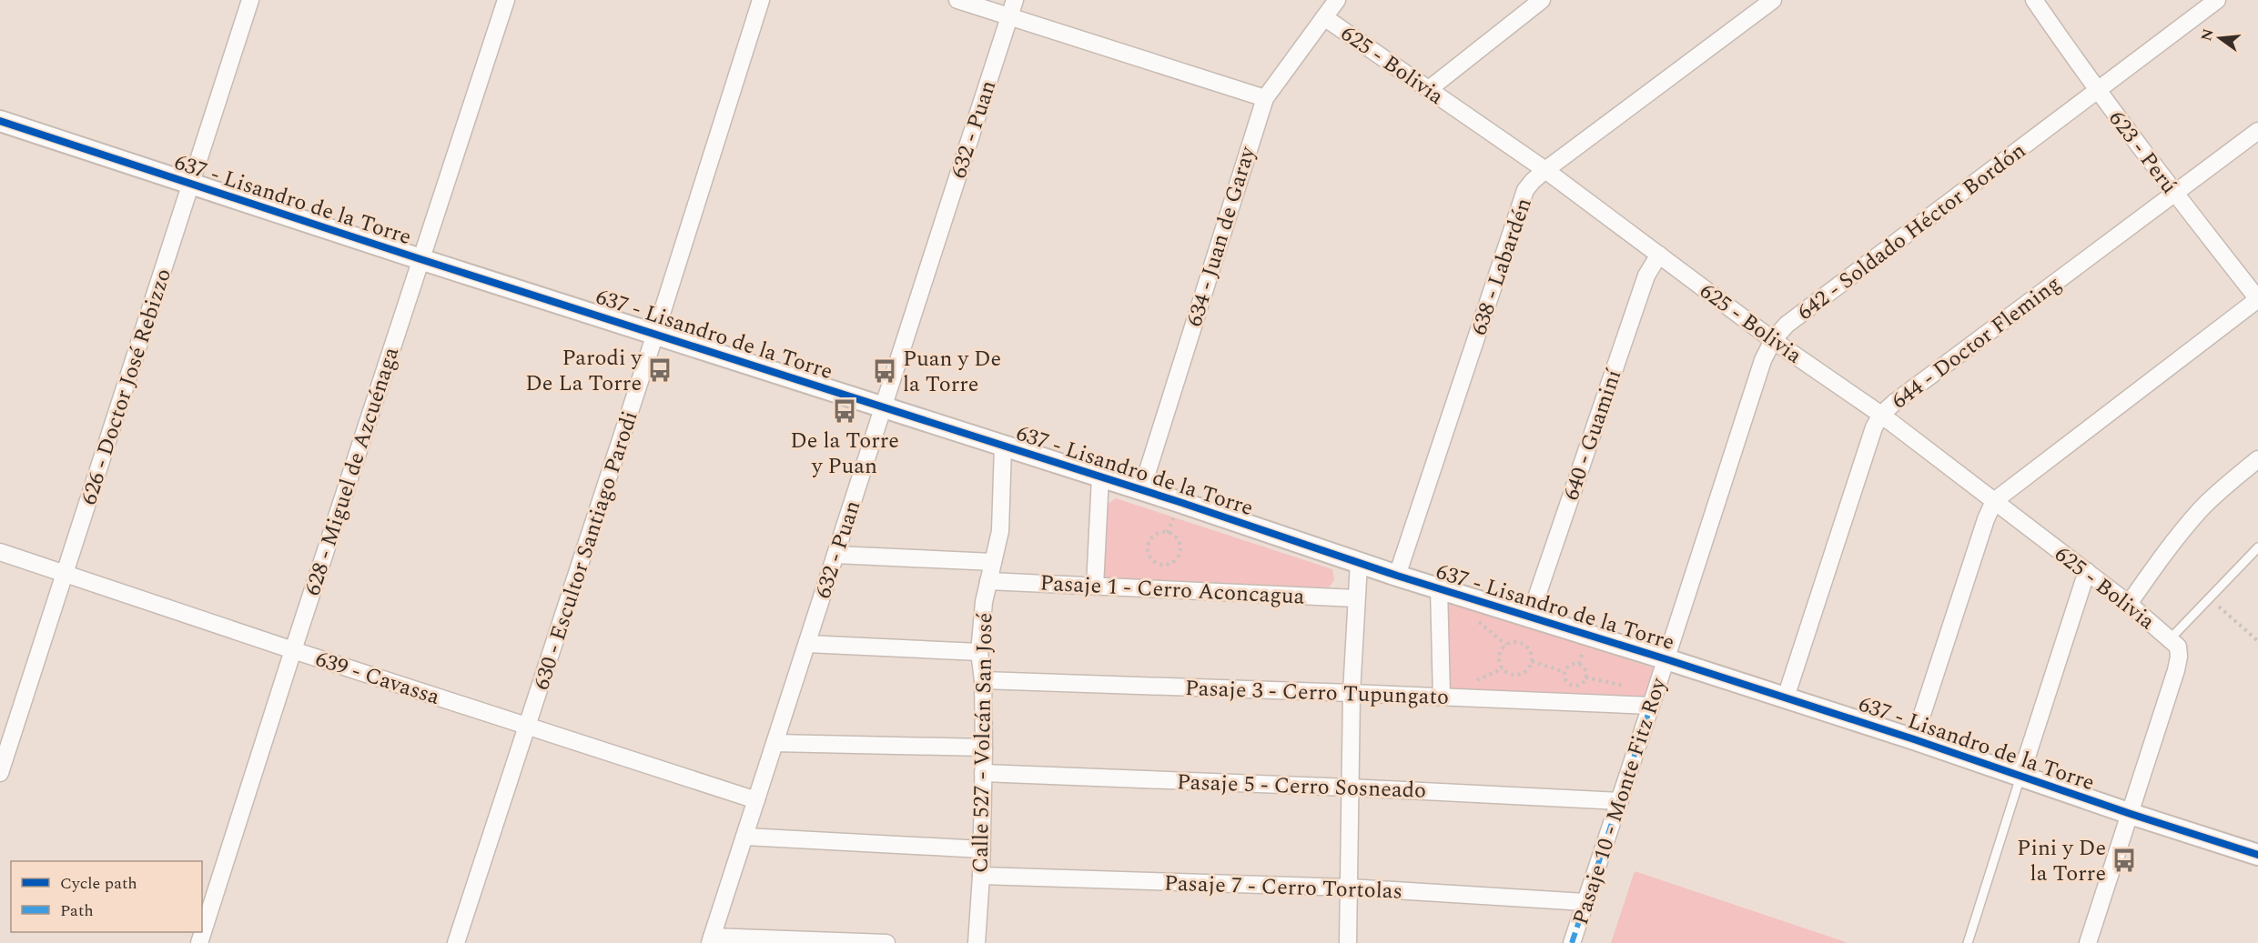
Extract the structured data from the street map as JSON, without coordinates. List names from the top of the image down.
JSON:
{
  "streets": {
    "street": [
      "625 - Bolivia",
      "632 - Puan",
      "623 - Perú",
      "637 - Lisandro de la Torre",
      "642 - Soldado Héctor Bordón",
      "634 - Juan de Garay",
      "638 - Labardén",
      "644 - Doctor Fleming",
      "626 - Doctor José Rebizzo",
      "640 - Guaminí",
      "628 - Miguel de Azcuénaga",
      "630 - Escultor Santiago Parodi",
      "Pasaje 1 - Cerro Aconcagua",
      "639 - Cavassa",
      "Pasaje 3 - Cerro Tupungato",
      "Calle 527 - Volcán San José",
      "Pasaje 5 - Cerro Sosneado",
      "Pasaje 10 - Monte Fitz Roy",
      "Pasaje 7 - Cerro Tortolas"
    ]
  },
  "crossings": [
    ["625 - Bolivia", "642 - Soldado Héctor Bordón"],
    ["625 - Bolivia", "634 - Juan de Garay"],
    ["625 - Bolivia", "638 - Labardén"],
    ["625 - Bolivia", "644 - Doctor Fleming"],
    ["625 - Bolivia", "640 - Guaminí"],
    ["632 - Puan", "637 - Lisandro de la Torre"],
    ["632 - Puan", "639 - Cavassa"],
    ["623 - Perú", "642 - Soldado Héctor Bordón"],
    ["623 - Perú", "644 - Doctor Fleming"],
    ["637 - Lisandro de la Torre", "642 - Soldado Héctor Bordón"],
    ["637 - Lisandro de la Torre", "634 - Juan de Garay"],
    ["637 - Lisandro de la Torre", "638 - Labardén"],
    ["637 - Lisandro de la Torre", "644 - Doctor Fleming"],
    ["637 - Lisandro de la Torre", "626 - Doctor José Rebizzo"],
    ["637 - Lisandro de la Torre", "640 - Guaminí"],
    ["637 - Lisandro de la Torre", "628 - Miguel de Azcuénaga"],
    ["637 - Lisandro de la Torre", "630 - Escultor Santiago Parodi"],
    ["637 - Lisandro de la Torre", "Calle 527 - Volcán San José"],
    ["637 - Lisandro de la Torre", "Pasaje 10 - Monte Fitz Roy"],
    ["642 - Soldado Héctor Bordón", "Pasaje 10 - Monte Fitz Roy"],
    ["626 - Doctor José Rebizzo", "639 - Cavassa"],
    ["628 - Miguel de Azcuénaga", "639 - Cavassa"],
    ["630 - Escultor Santiago Parodi", "639 - Cavassa"],
    ["Pasaje 1 - Cerro Aconcagua", "Calle 527 - Volcán San José"],
    ["Pasaje 3 - Cerro Tupungato", "Calle 527 - Volcán San José"],
    ["Pasaje 3 - Cerro Tupungato", "Pasaje 10 - Monte Fitz Roy"],
    ["Calle 527 - Volcán San José", "Pasaje 5 - Cerro Sosneado"],
    ["Calle 527 - Volcán San José", "Pasaje 7 - Cerro Tortolas"],
    ["Pasaje 5 - Cerro Sosneado", "Pasaje 10 - Monte Fitz Roy"],
    ["Pasaje 10 - Monte Fitz Roy", "Pasaje 7 - Cerro Tortolas"]
  ],
  "places": {
    "bus stop": [
      "Parodi y De La Torre",
      "Puan y De la Torre",
      "De la Torre y Puan",
      "Pini y De la Torre"
    ]
  },
  "legend": ["Cycle path", "Path"],
  "north": "left"
}
